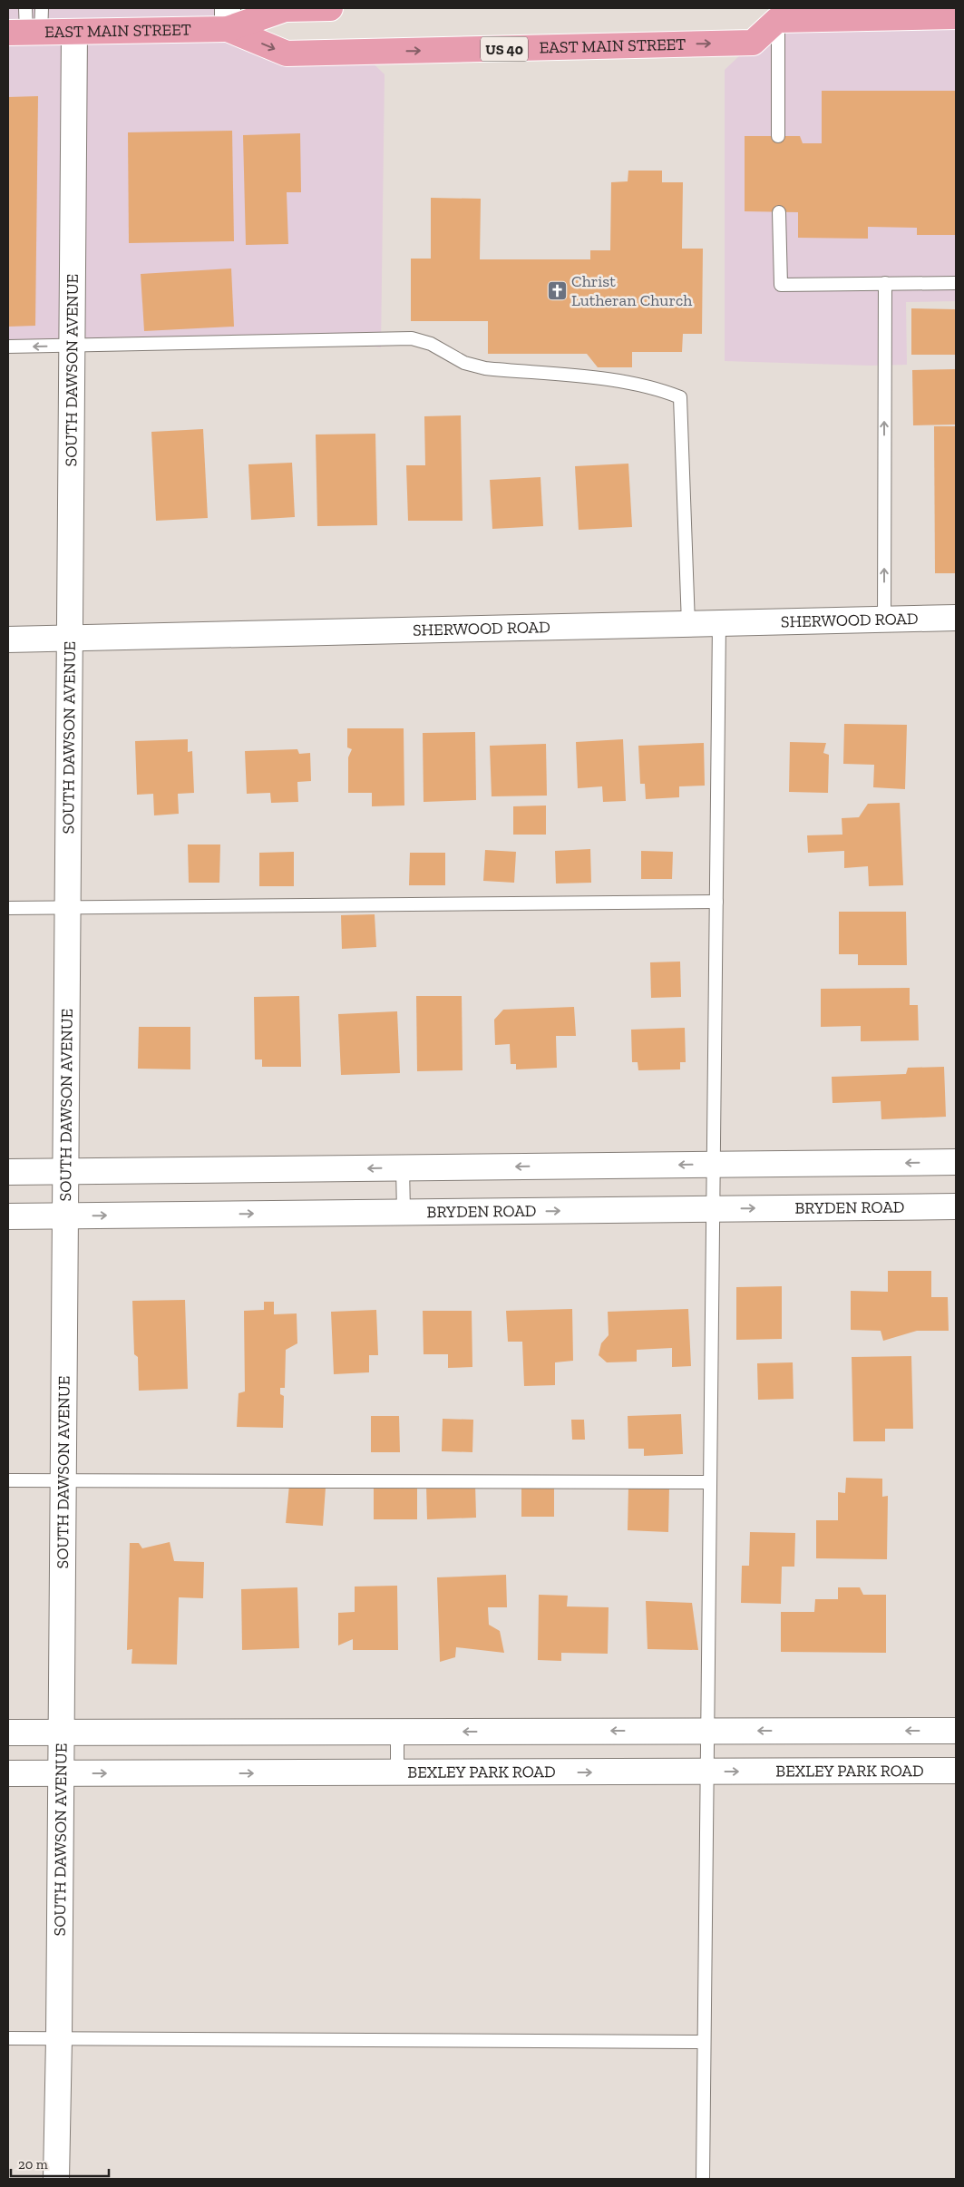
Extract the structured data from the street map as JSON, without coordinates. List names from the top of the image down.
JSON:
{
  "streets": {
    "main road": ["EAST MAIN STREET", "US 40"],
    "street": [
      "SOUTH DAWSON AVENUE",
      "SHERWOOD ROAD",
      "BRYDEN ROAD",
      "BEXLEY PARK ROAD"
    ]
  },
  "crossings": [
    ["EAST MAIN STREET", "SOUTH DAWSON AVENUE"],
    ["SOUTH DAWSON AVENUE", "SHERWOOD ROAD"],
    ["SOUTH DAWSON AVENUE", "BRYDEN ROAD"],
    ["SOUTH DAWSON AVENUE", "BEXLEY PARK ROAD"]
  ],
  "one_way": ["EAST MAIN STREET"],
  "places": {
    "church": ["Christ Lutheran Church"]
  },
  "scale_bar": "20 m"
}
